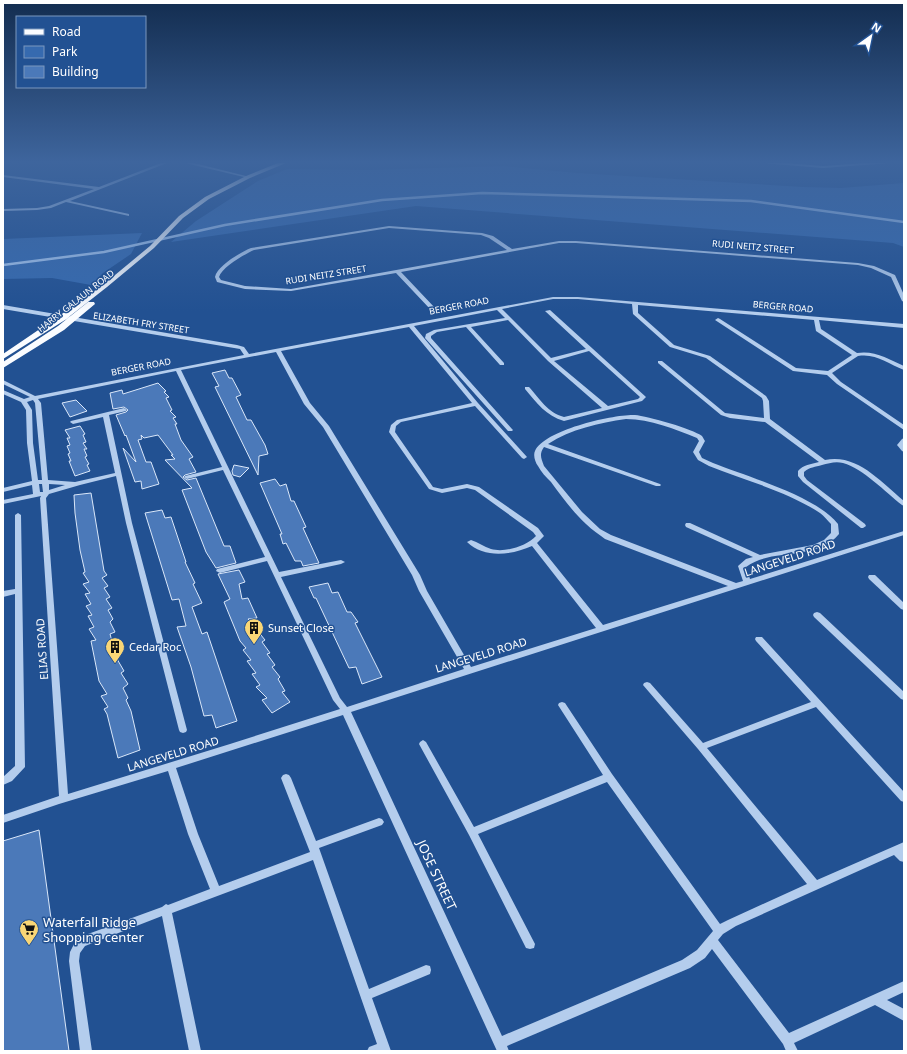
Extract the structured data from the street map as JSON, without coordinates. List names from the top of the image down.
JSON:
{
  "streets": {
    "main road": ["HARRY GALAUN ROAD"],
    "street": [
      "RUDI NEITZ STREET",
      "BERGER ROAD",
      "ELIZABETH FRY STREET",
      "LANGEVELD ROAD",
      "ELIAS ROAD",
      "JOSE STREET"
    ]
  },
  "crossings": [
    ["HARRY GALAUN ROAD", "ELIZABETH FRY STREET"],
    ["BERGER ROAD", "ELIZABETH FRY STREET"],
    ["BERGER ROAD", "ELIAS ROAD"],
    ["BERGER ROAD", "JOSE STREET"],
    ["LANGEVELD ROAD", "ELIAS ROAD"],
    ["LANGEVELD ROAD", "JOSE STREET"]
  ],
  "places": {
    "building": ["Sunset Close", "Cedar Roc"],
    "supermarket": ["Waterfall Ridge Shopping center"]
  },
  "legend": ["Road", "Park", "Building"],
  "north": "top right"
}
